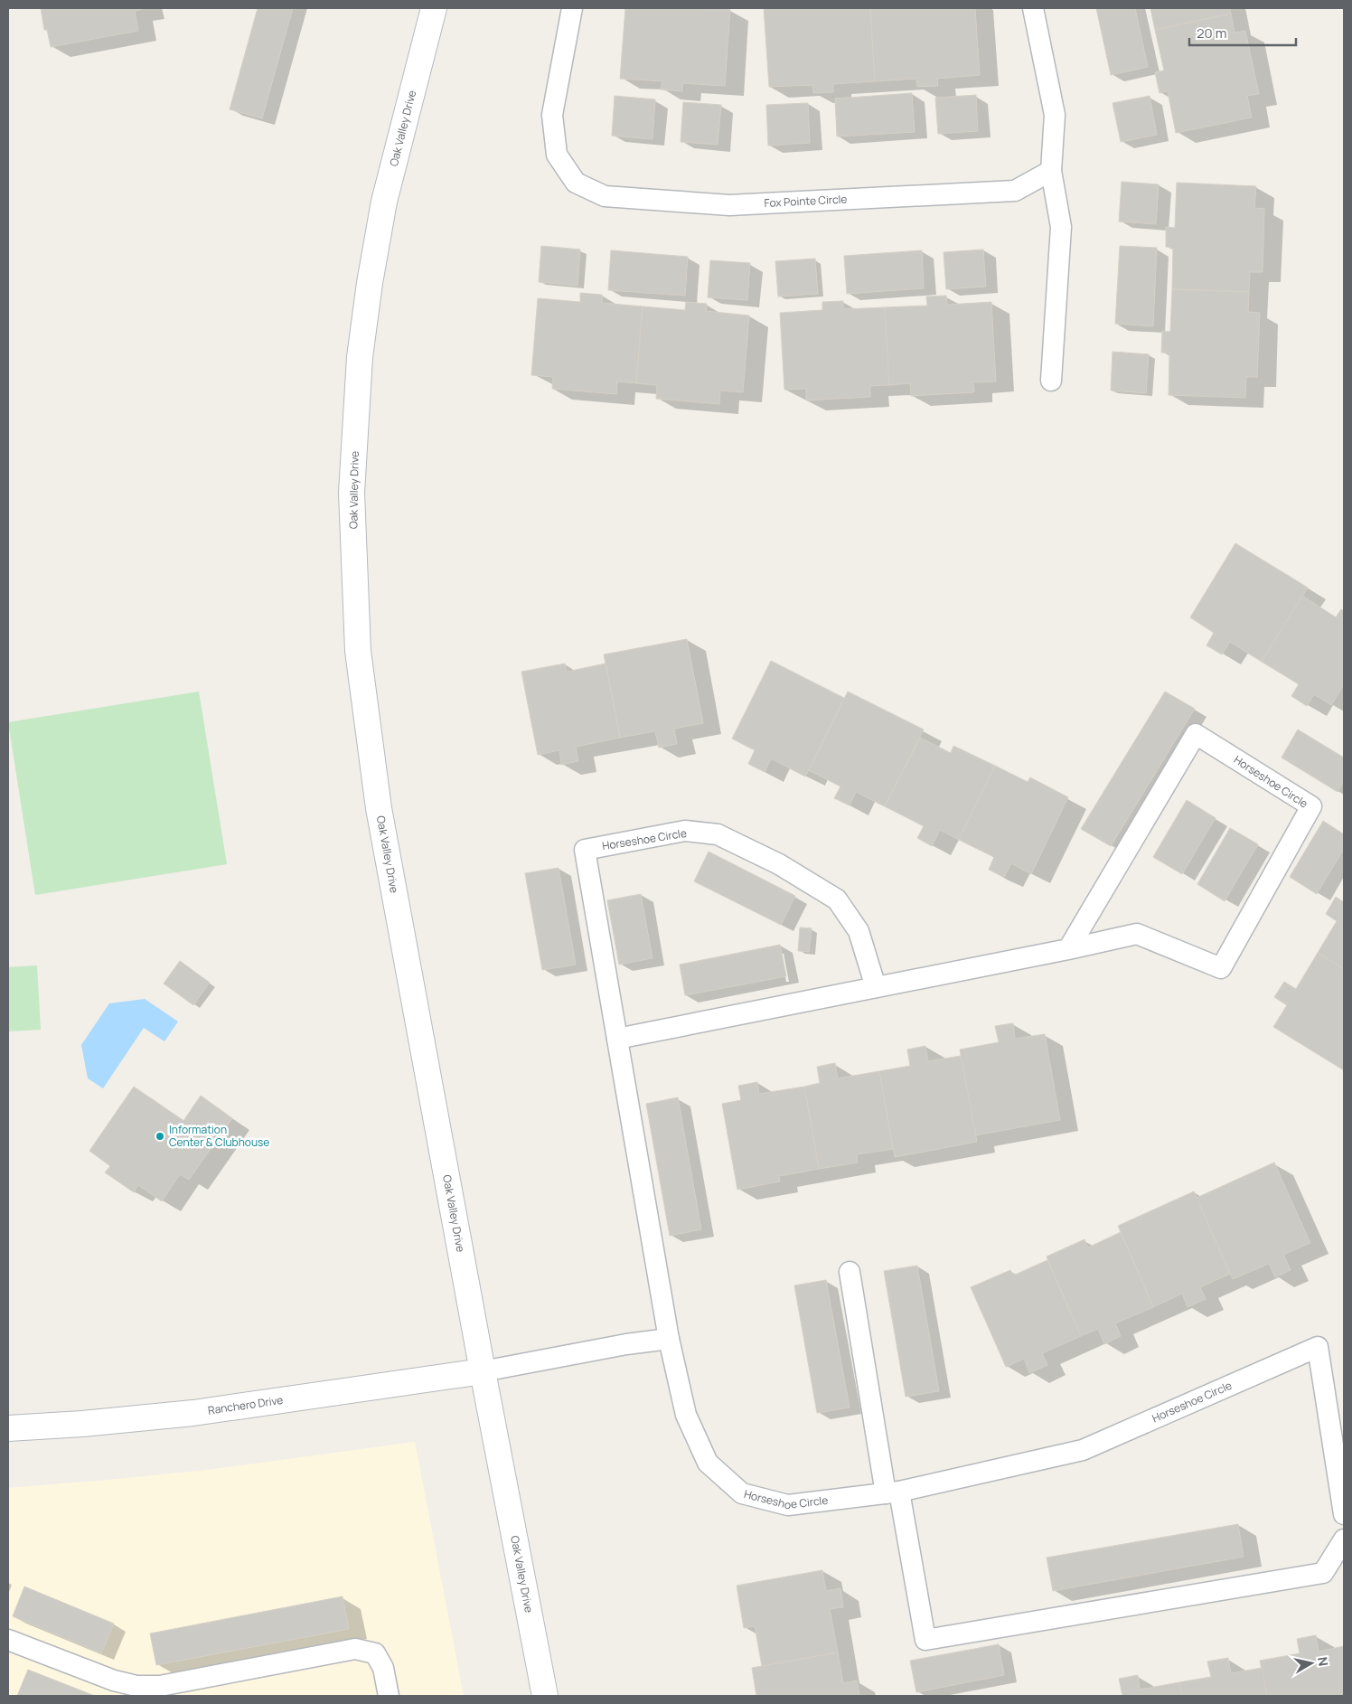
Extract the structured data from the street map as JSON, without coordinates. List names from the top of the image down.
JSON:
{
  "streets": {
    "street": ["Oak Valley Drive", "Ranchero Drive"],
    "lane": ["Fox Pointe Circle", "Horseshoe Circle"]
  },
  "crossings": [
    ["Oak Valley Drive", "Ranchero Drive"]
  ],
  "places": ["Information Center & Clubhouse"],
  "scale_bar": "20 m",
  "north": "right"
}
